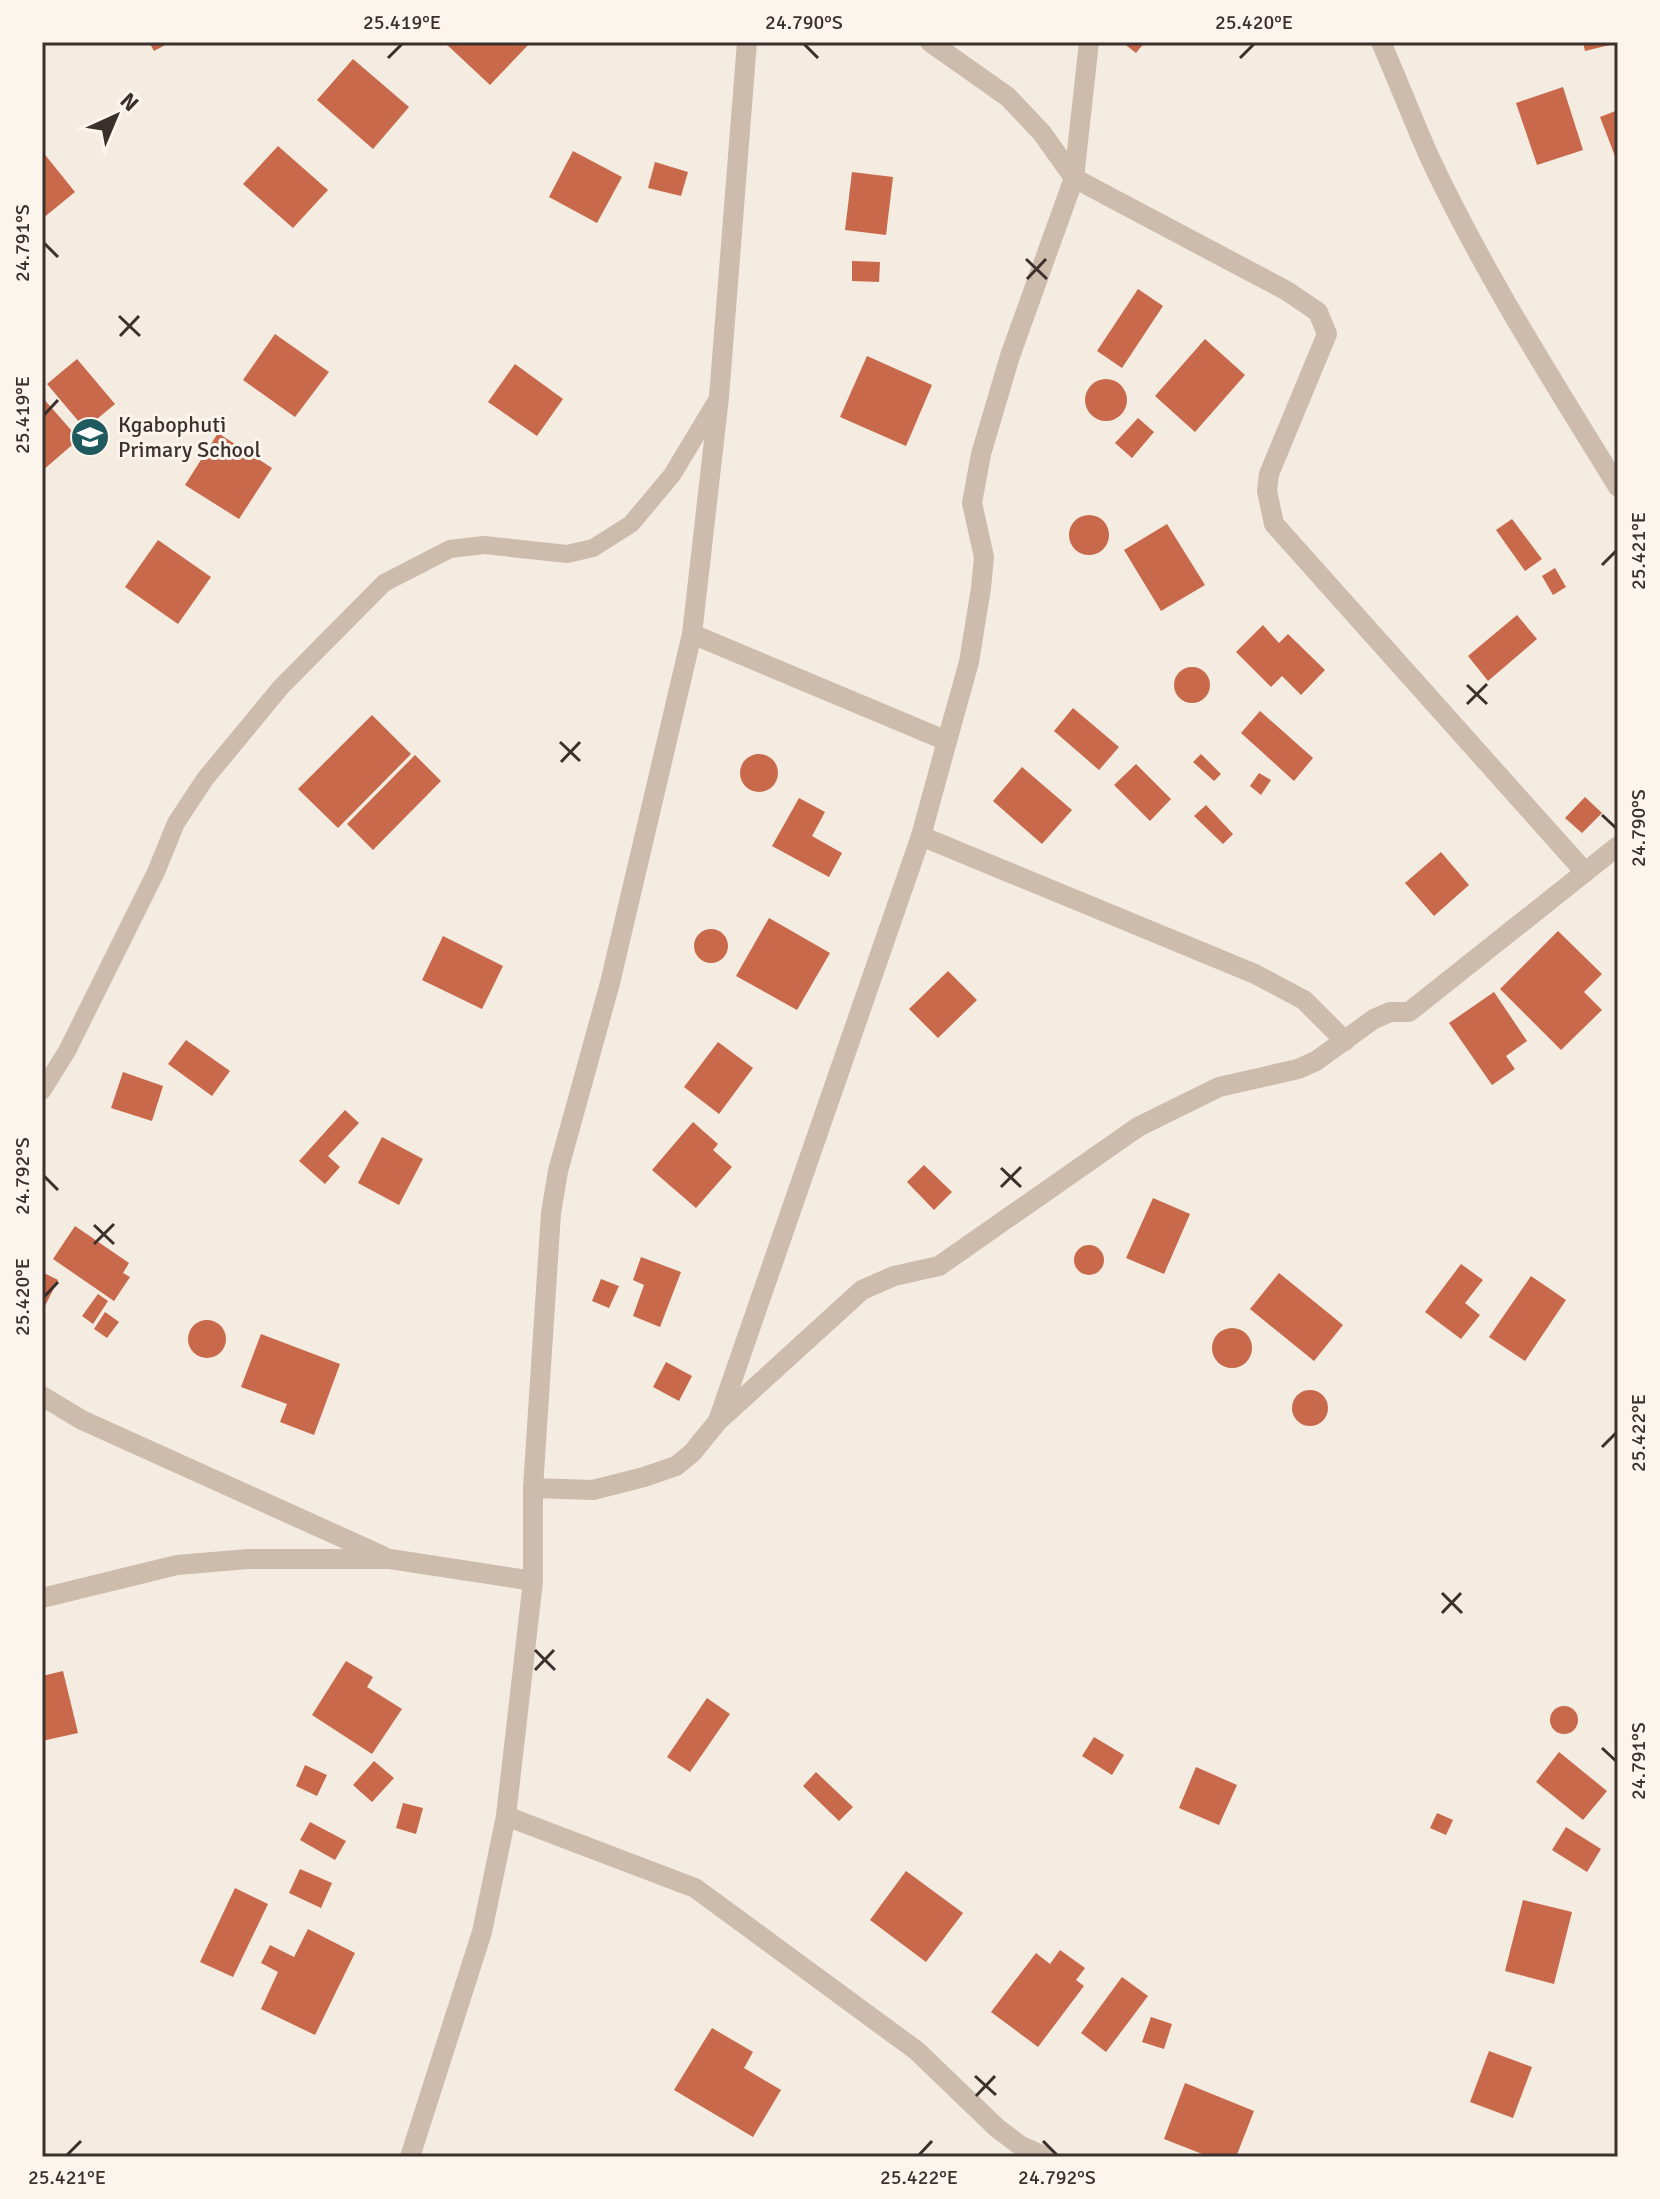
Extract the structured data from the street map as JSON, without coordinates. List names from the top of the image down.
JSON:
{
  "places": {
    "school or university": ["Kgabophuti Primary School"]
  },
  "north": "top right",
  "coordinates": [
    "25.419°E",
    "24.790°S",
    "25.420°E",
    "24.791°S",
    "25.421°E",
    "24.792°S",
    "25.422°E"
  ]
}
